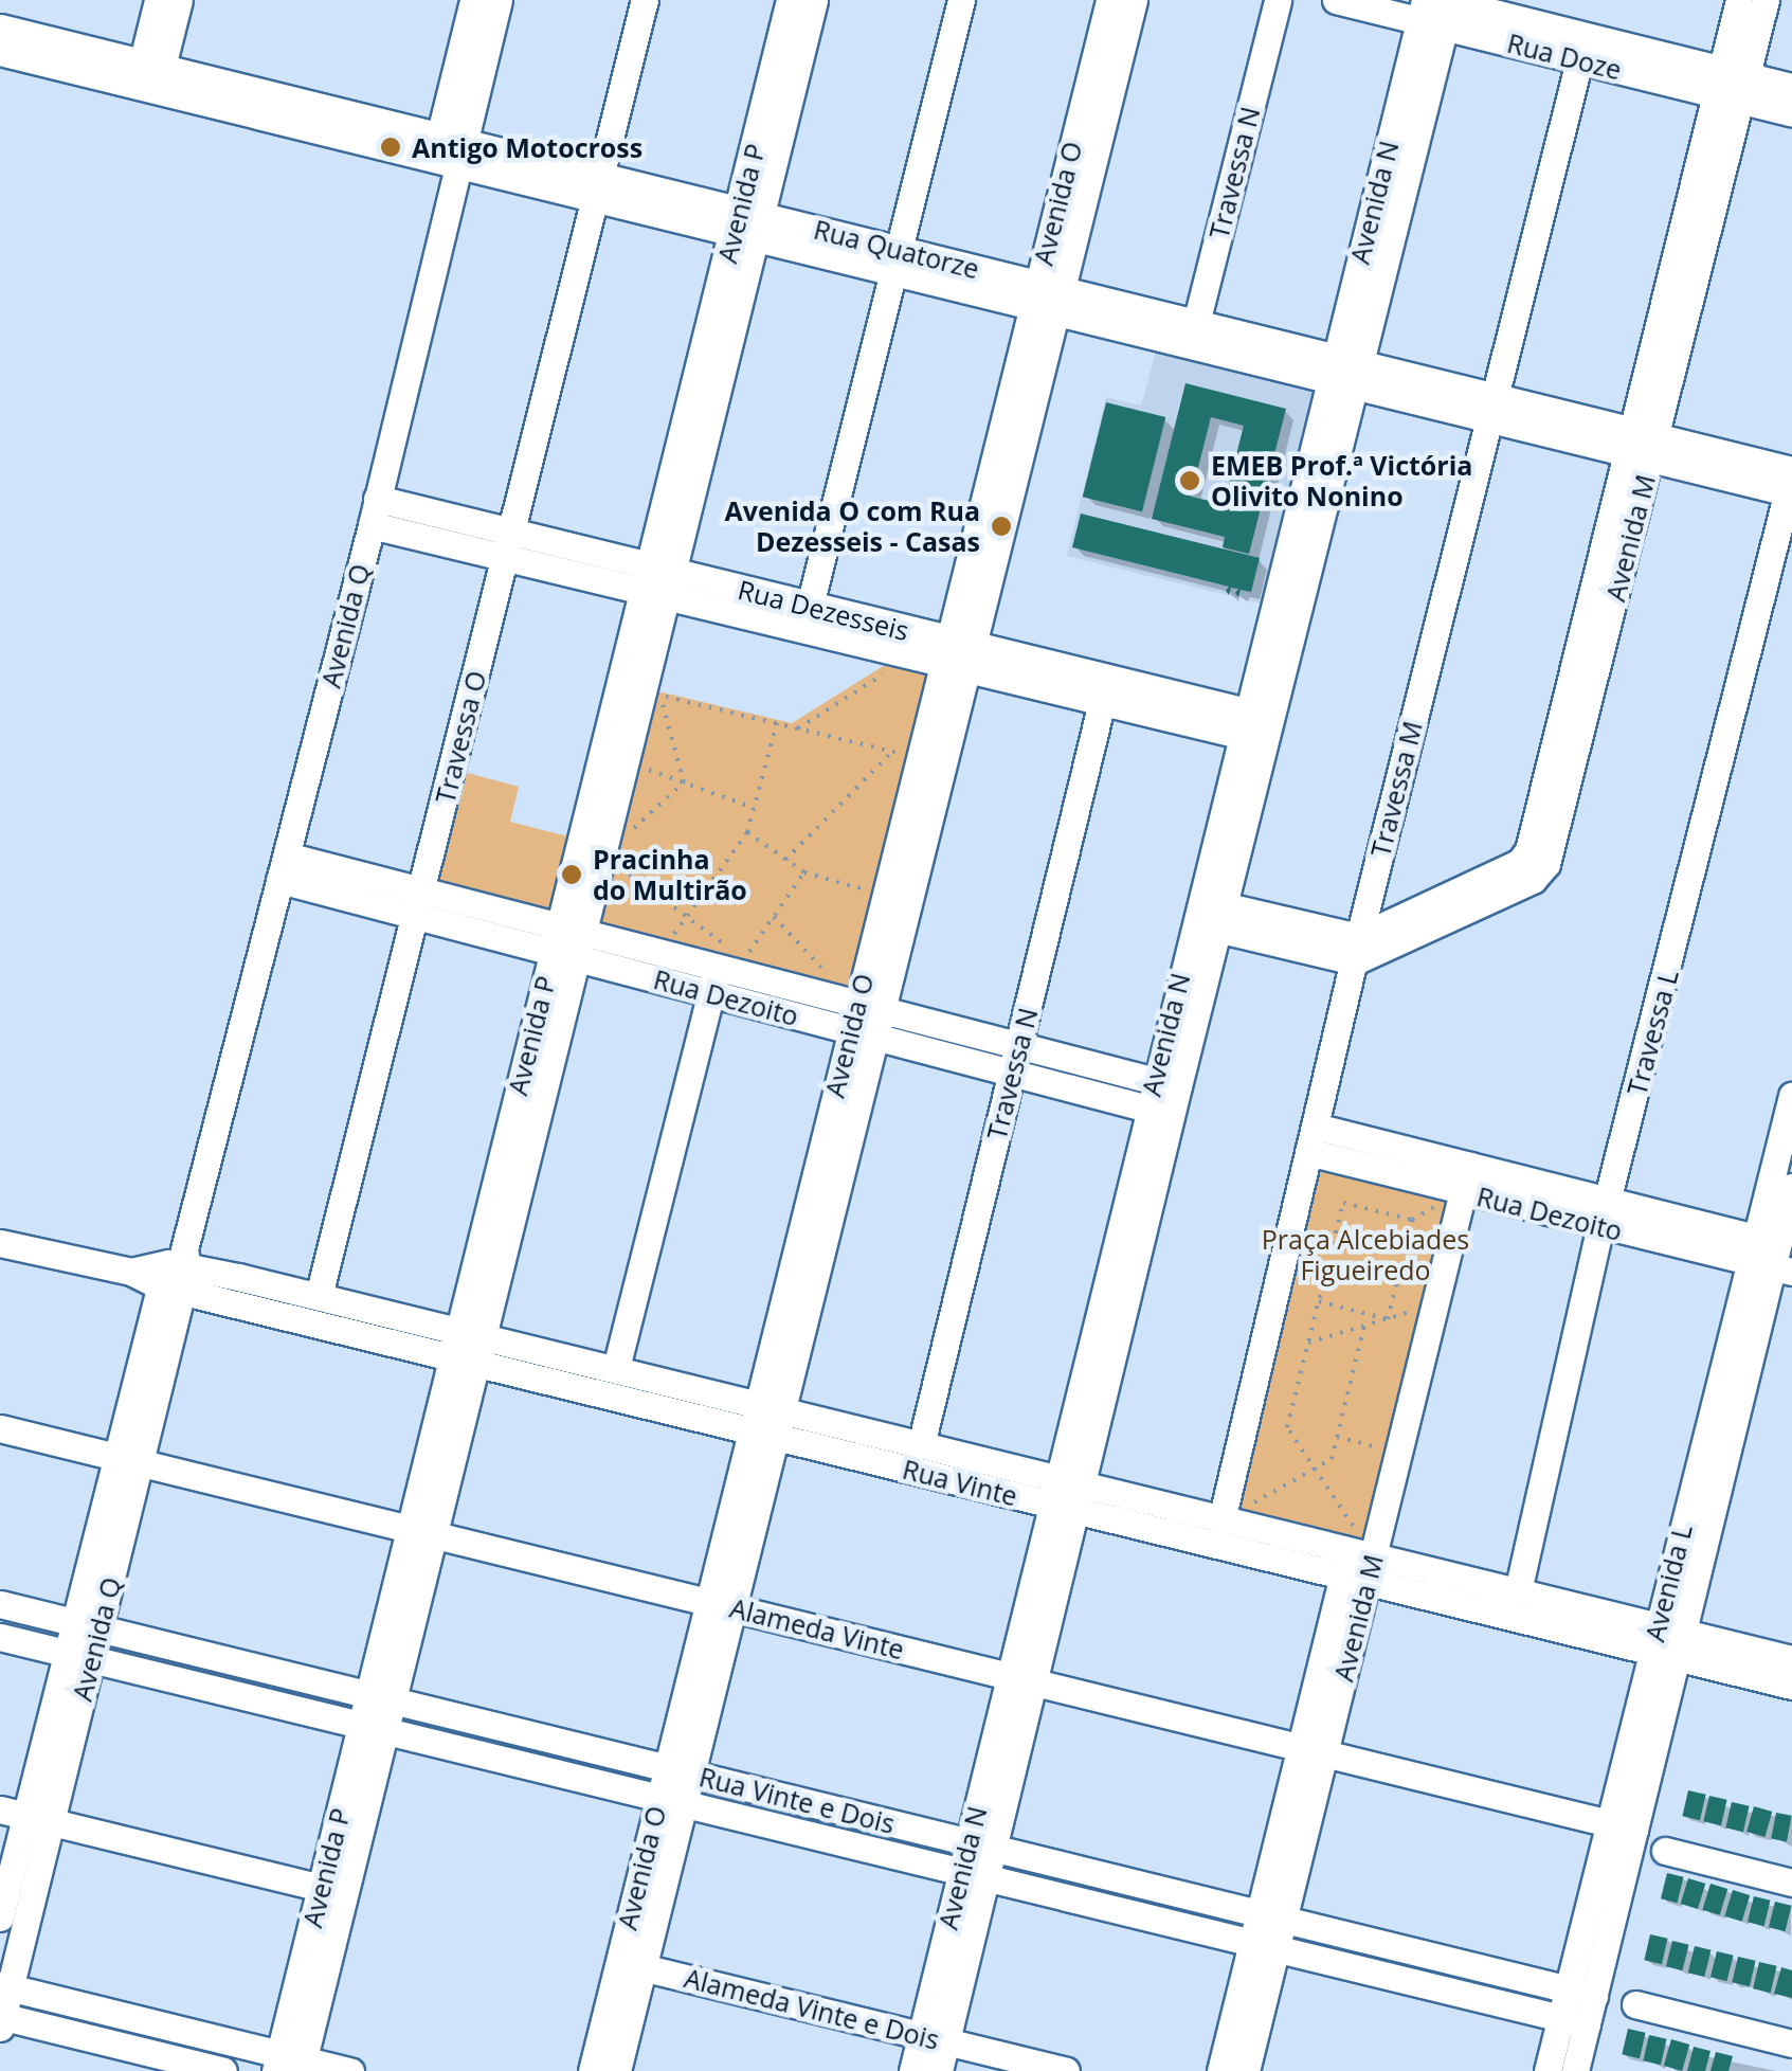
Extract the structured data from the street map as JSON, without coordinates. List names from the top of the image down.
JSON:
{
  "streets": {
    "street": [
      "Rua Doze",
      "Travessa N",
      "Avenida N",
      "Avenida P",
      "Avenida O",
      "Rua Quatorze",
      "Avenida M",
      "Rua Dezesseis",
      "Avenida Q",
      "Travessa O",
      "Travessa M",
      "Rua Dezoito",
      "Travessa L",
      "Rua Vinte",
      "Avenida L",
      "Alameda Vinte",
      "Rua Vinte e Dois",
      "Alameda Vinte e Dois"
    ]
  },
  "crossings": [
    ["Rua Doze", "Avenida N"],
    ["Rua Doze", "Avenida M"],
    ["Rua Doze", "Travessa M"],
    ["Travessa N", "Rua Quatorze"],
    ["Travessa N", "Rua Dezesseis"],
    ["Travessa N", "Rua Dezoito"],
    ["Travessa N", "Rua Vinte"],
    ["Avenida N", "Rua Quatorze"],
    ["Avenida N", "Rua Dezesseis"],
    ["Avenida N", "Rua Dezoito"],
    ["Avenida N", "Rua Vinte"],
    ["Avenida N", "Alameda Vinte"],
    ["Avenida N", "Rua Vinte e Dois"],
    ["Avenida N", "Alameda Vinte e Dois"],
    ["Avenida P", "Rua Quatorze"],
    ["Avenida P", "Rua Dezesseis"],
    ["Avenida P", "Rua Dezoito"],
    ["Avenida P", "Rua Vinte"],
    ["Avenida P", "Alameda Vinte"],
    ["Avenida P", "Rua Vinte e Dois"],
    ["Avenida O", "Rua Quatorze"],
    ["Avenida O", "Rua Dezesseis"],
    ["Avenida O", "Rua Dezoito"],
    ["Avenida O", "Rua Vinte"],
    ["Avenida O", "Alameda Vinte"],
    ["Avenida O", "Rua Vinte e Dois"],
    ["Avenida O", "Alameda Vinte e Dois"],
    ["Rua Quatorze", "Avenida M"],
    ["Rua Quatorze", "Avenida Q"],
    ["Rua Quatorze", "Travessa O"],
    ["Rua Quatorze", "Travessa M"],
    ["Rua Quatorze", "Travessa L"],
    ["Avenida M", "Travessa M"],
    ["Avenida M", "Rua Dezoito"],
    ["Avenida M", "Rua Vinte"],
    ["Avenida M", "Alameda Vinte"],
    ["Avenida M", "Rua Vinte e Dois"],
    ["Rua Dezesseis", "Avenida Q"],
    ["Rua Dezesseis", "Travessa O"],
    ["Avenida Q", "Rua Dezoito"],
    ["Avenida Q", "Rua Vinte"],
    ["Avenida Q", "Alameda Vinte"],
    ["Avenida Q", "Rua Vinte e Dois"],
    ["Travessa O", "Rua Dezoito"],
    ["Travessa O", "Rua Vinte"],
    ["Travessa M", "Rua Dezoito"],
    ["Travessa M", "Rua Vinte"],
    ["Rua Dezoito", "Travessa L"],
    ["Rua Dezoito", "Avenida L"],
    ["Travessa L", "Rua Vinte"],
    ["Rua Vinte", "Avenida L"],
    ["Avenida L", "Alameda Vinte"],
    ["Avenida L", "Rua Vinte e Dois"]
  ],
  "parks": ["Praça Alcebiades Figueiredo"],
  "places": [
    "Antigo Motocross",
    "EMEB Prof.ª Victória Olivito Nonino",
    "Avenida O com Rua Dezesseis - Casas",
    "Pracinha do Multirão"
  ]
}
